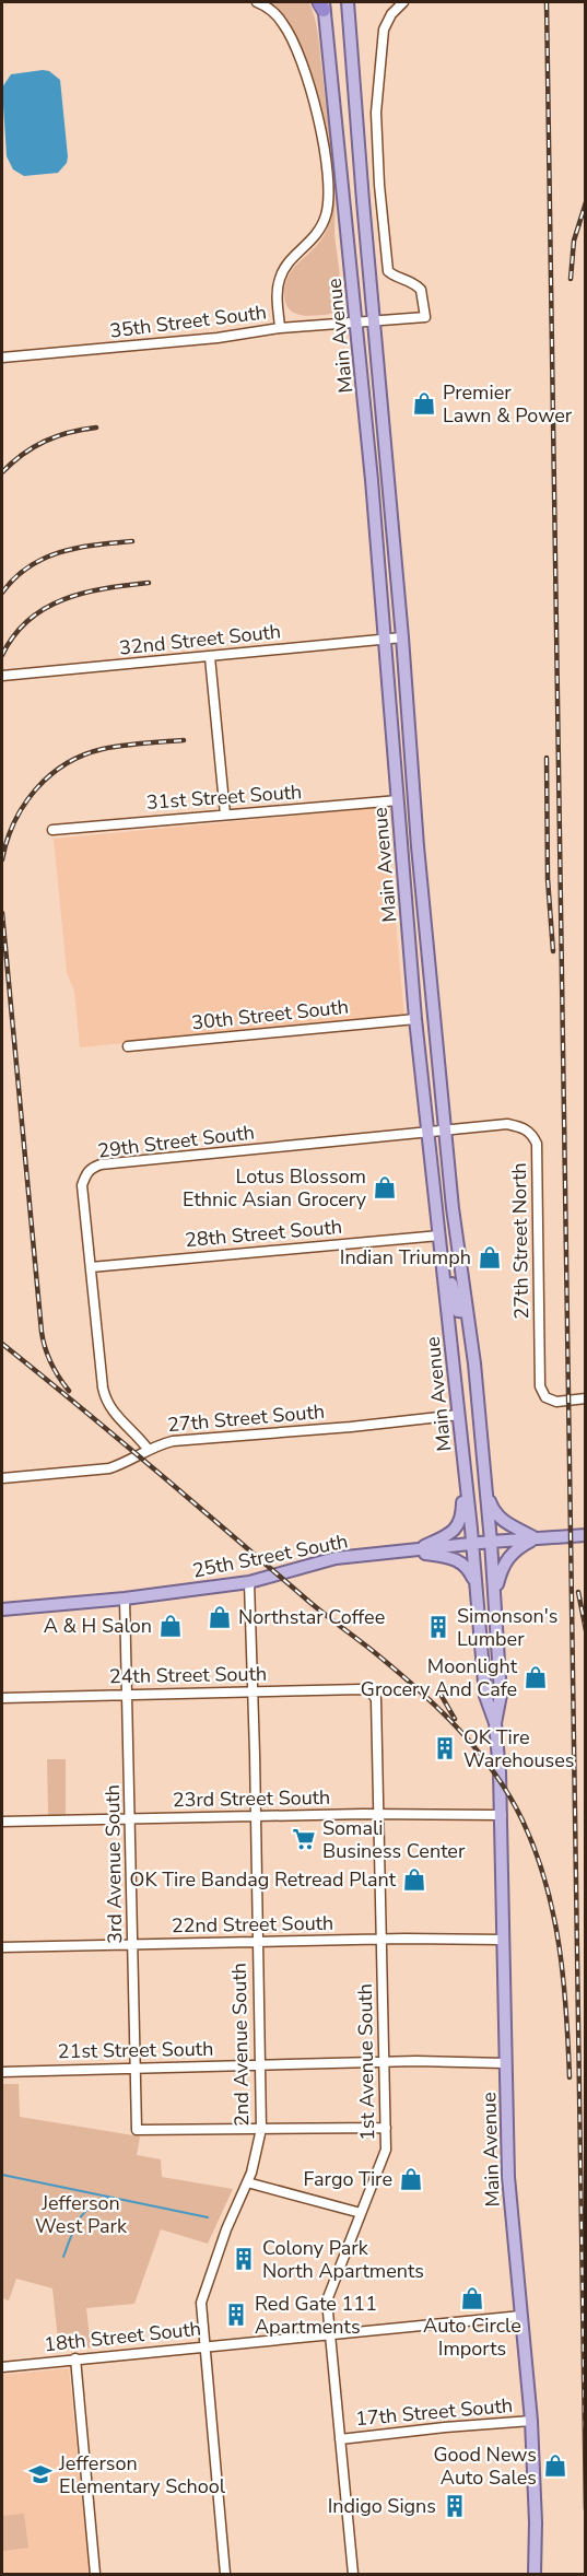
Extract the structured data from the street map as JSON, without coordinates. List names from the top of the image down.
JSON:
{
  "streets": {
    "main road": ["Main Avenue", "25th Street South"],
    "street": [
      "35th Street South",
      "32nd Street South",
      "31st Street South",
      "30th Street South",
      "29th Street South",
      "28th Street South",
      "27th Street North",
      "27th Street South",
      "24th Street South",
      "23rd Street South",
      "3rd Avenue South",
      "22nd Street South",
      "2nd Avenue South",
      "21st Street South",
      "1st Avenue South",
      "18th Street South",
      "17th Street South"
    ]
  },
  "crossings": [
    ["35th Street South", "Main Avenue"],
    ["Main Avenue", "32nd Street South"],
    ["Main Avenue", "31st Street South"],
    ["Main Avenue", "30th Street South"],
    ["Main Avenue", "29th Street South"],
    ["Main Avenue", "28th Street South"],
    ["Main Avenue", "27th Street North"],
    ["Main Avenue", "27th Street South"],
    ["Main Avenue", "25th Street South"],
    ["Main Avenue", "23rd Street South"],
    ["Main Avenue", "22nd Street South"],
    ["Main Avenue", "21st Street South"],
    ["Main Avenue", "18th Street South"],
    ["Main Avenue", "17th Street South"],
    ["29th Street South", "28th Street South"],
    ["29th Street South", "27th Street North"],
    ["29th Street South", "27th Street South"],
    ["25th Street South", "3rd Avenue South"],
    ["25th Street South", "2nd Avenue South"],
    ["24th Street South", "3rd Avenue South"],
    ["24th Street South", "2nd Avenue South"],
    ["24th Street South", "1st Avenue South"],
    ["23rd Street South", "3rd Avenue South"],
    ["23rd Street South", "2nd Avenue South"],
    ["23rd Street South", "1st Avenue South"],
    ["3rd Avenue South", "22nd Street South"],
    ["3rd Avenue South", "2nd Avenue South"],
    ["3rd Avenue South", "21st Street South"],
    ["22nd Street South", "2nd Avenue South"],
    ["22nd Street South", "1st Avenue South"],
    ["2nd Avenue South", "21st Street South"],
    ["2nd Avenue South", "18th Street South"],
    ["21st Street South", "1st Avenue South"],
    ["1st Avenue South", "18th Street South"],
    ["1st Avenue South", "17th Street South"]
  ],
  "parks": ["Jefferson West Park"],
  "places": {
    "shop": [
      "Premier Lawn & Power",
      "Lotus Blossom Ethnic Asian Grocery",
      "Indian Triumph",
      "Northstar Coffee",
      "A & H Salon",
      "Moonlight Grocery And Cafe",
      "OK Tire Bandag Retread Plant",
      "Fargo Tire",
      "Auto Circle Imports",
      "Good News Auto Sales"
    ],
    "building": [
      "Simonson's Lumber",
      "OK Tire Warehouses",
      "Colony Park North Apartments",
      "Red Gate 111 Apartments",
      "Indigo Signs"
    ],
    "supermarket": ["Somali Business Center"],
    "school or university": ["Jefferson Elementary School"]
  }
}
